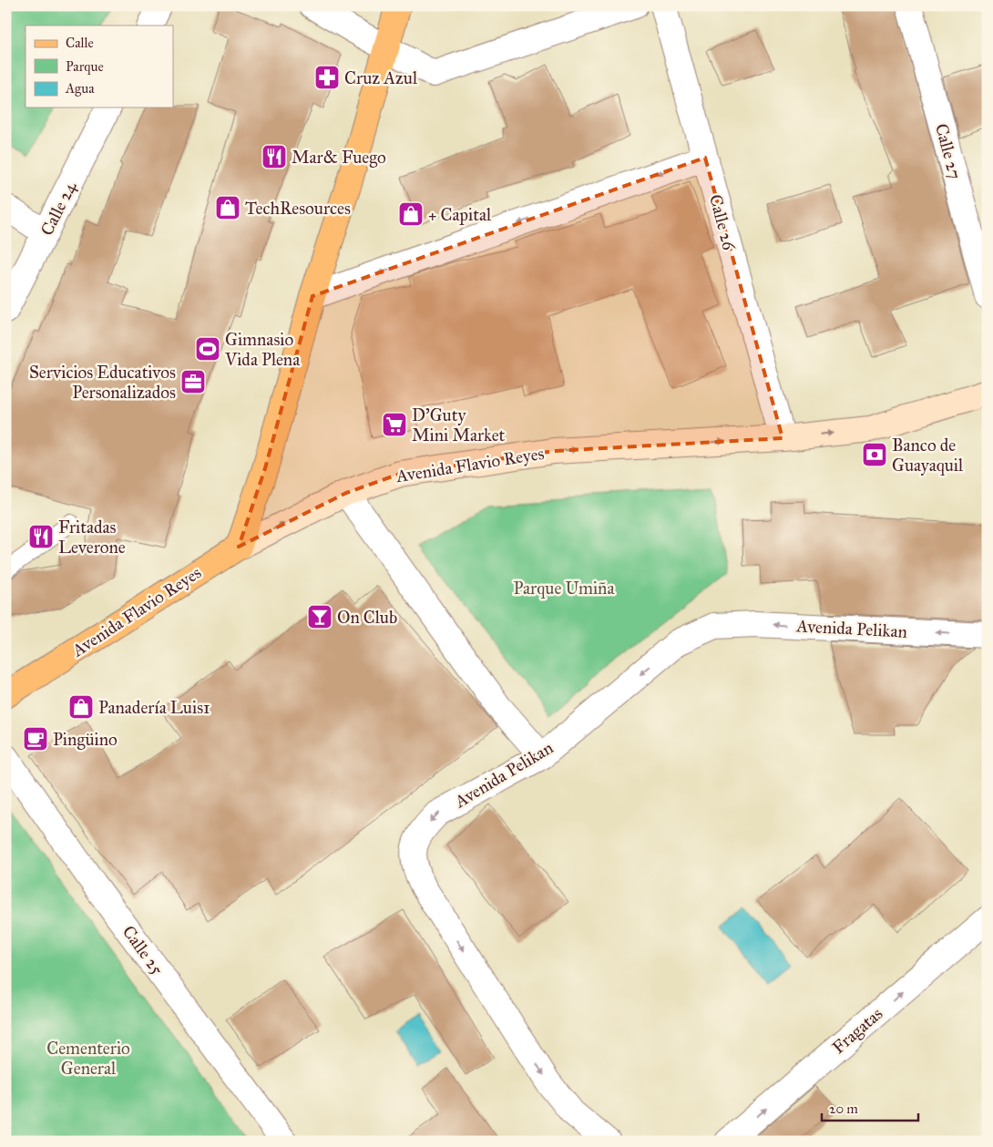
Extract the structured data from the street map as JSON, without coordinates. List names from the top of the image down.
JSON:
{
  "streets": {
    "main road": ["Avenida Flavio Reyes"],
    "street": [
      "Calle 27",
      "Calle 24",
      "Calle 26",
      "Avenida Pelikan",
      "Calle 25",
      "Fragatas"
    ]
  },
  "crossings": [
    ["Calle 26", "Avenida Flavio Reyes"]
  ],
  "one_way": ["Avenida Flavio Reyes", "Fragatas"],
  "parks": ["Parque Umiña", "Cementerio General"],
  "places": {
    "pharmacy": ["Cruz Azul"],
    "restaurant": ["Mar& Fuego", "Fritadas Leverone"],
    "shop": ["TechResources", "+ Capital", "Panadería Luis1"],
    "sports": ["Gimnasio Vida Plena"],
    "office": ["Servicios Educativos Personalizados"],
    "supermarket": ["D'Guty Mini Market"],
    "bank": ["Banco de Guayaquil"],
    "bar": ["On Club"],
    "cafe": ["Pingüino"]
  },
  "legend": ["Calle", "Parque", "Agua"],
  "scale_bar": "20 m"
}
